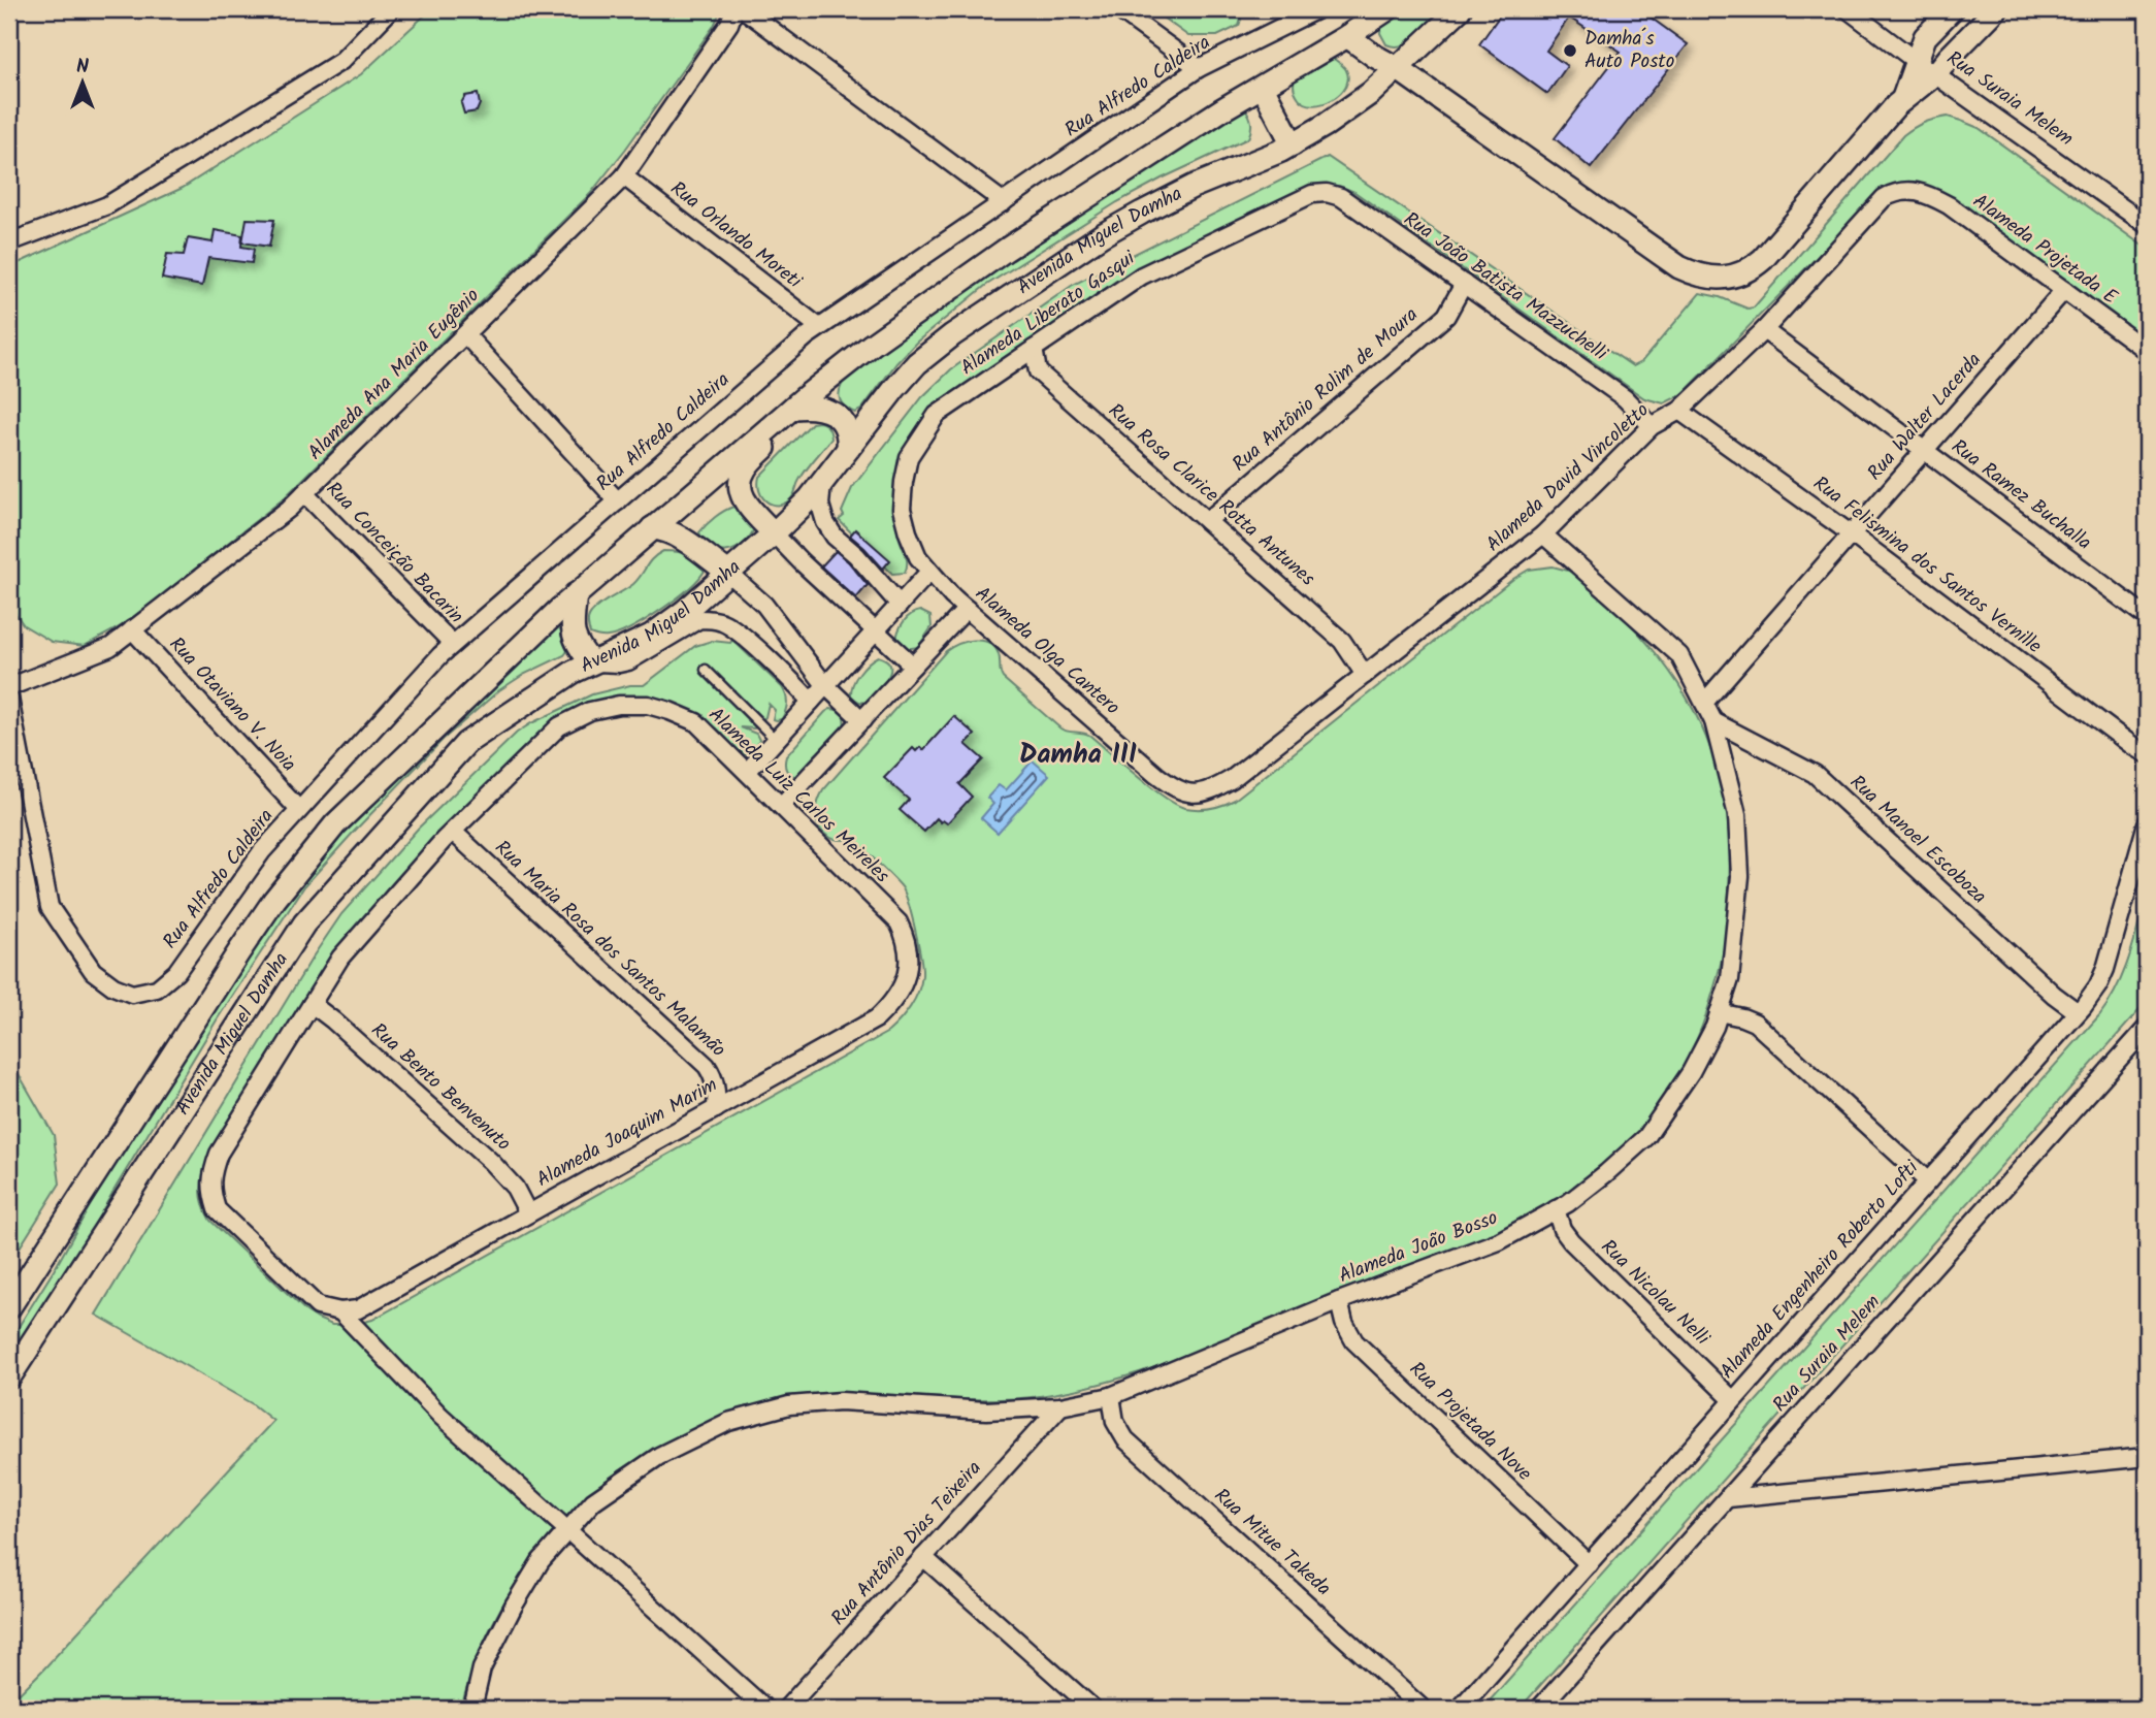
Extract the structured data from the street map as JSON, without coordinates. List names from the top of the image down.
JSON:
{
  "streets": {
    "street": [
      "Rua Alfredo Caldeira",
      "Rua Suraia Melem",
      "Rua Orlando Moreti",
      "Avenida Miguel Damha",
      "Alameda Projetada E",
      "Rua João Batista Mazzuchelli",
      "Alameda Liberato Gasqui",
      "Alameda Ana Maria Eugênio",
      "Rua Antônio Rolim de Moura",
      "Rua Walter Lacerda",
      "Alameda David Vincoletto",
      "Rua Rosa Clarice Rotta Antunes",
      "Rua Ramez Buchalla",
      "Rua Conceição Bacarin",
      "Rua Felismina dos Santos Vernille",
      "Alameda Olga Cantero",
      "Rua Otaviano V. Noia",
      "Alameda Luiz Carlos Meireles",
      "Rua Manoel Escoboza",
      "Rua Maria Rosa dos Santos Malamão",
      "Rua Bento Benvenuto",
      "Alameda Joaquim Marim",
      "Alameda João Bosso",
      "Alameda Engenheiro Roberto Lofti",
      "Rua Nicolau Nelli",
      "Rua Projetada Nove",
      "Rua Mitue Takeda",
      "Rua Antônio Dias Teixeira"
    ]
  },
  "crossings": [
    ["Rua Alfredo Caldeira", "Rua Orlando Moreti"],
    ["Rua Alfredo Caldeira", "Rua Conceição Bacarin"],
    ["Rua Alfredo Caldeira", "Rua Otaviano V. Noia"],
    ["Rua Orlando Moreti", "Alameda Ana Maria Eugênio"],
    ["Alameda Projetada E", "Rua Walter Lacerda"],
    ["Alameda Projetada E", "Alameda David Vincoletto"],
    ["Rua João Batista Mazzuchelli", "Alameda Liberato Gasqui"],
    ["Rua João Batista Mazzuchelli", "Rua Antônio Rolim de Moura"],
    ["Rua João Batista Mazzuchelli", "Alameda David Vincoletto"],
    ["Alameda Liberato Gasqui", "Rua Rosa Clarice Rotta Antunes"],
    ["Alameda Liberato Gasqui", "Alameda Olga Cantero"],
    ["Alameda Ana Maria Eugênio", "Rua Conceição Bacarin"],
    ["Alameda Ana Maria Eugênio", "Rua Otaviano V. Noia"],
    ["Rua Antônio Rolim de Moura", "Rua Rosa Clarice Rotta Antunes"],
    ["Rua Walter Lacerda", "Rua Ramez Buchalla"],
    ["Rua Walter Lacerda", "Rua Felismina dos Santos Vernille"],
    ["Rua Walter Lacerda", "Alameda João Bosso"],
    ["Alameda David Vincoletto", "Rua Rosa Clarice Rotta Antunes"],
    ["Alameda David Vincoletto", "Rua Ramez Buchalla"],
    ["Alameda David Vincoletto", "Rua Felismina dos Santos Vernille"],
    ["Alameda David Vincoletto", "Alameda Olga Cantero"],
    ["Alameda David Vincoletto", "Alameda João Bosso"],
    ["Alameda Luiz Carlos Meireles", "Rua Maria Rosa dos Santos Malamão"],
    ["Alameda Luiz Carlos Meireles", "Rua Bento Benvenuto"],
    ["Alameda Luiz Carlos Meireles", "Alameda Joaquim Marim"],
    ["Rua Manoel Escoboza", "Alameda João Bosso"],
    ["Rua Manoel Escoboza", "Alameda Engenheiro Roberto Lofti"],
    ["Rua Maria Rosa dos Santos Malamão", "Alameda Joaquim Marim"],
    ["Rua Bento Benvenuto", "Alameda Joaquim Marim"],
    ["Alameda João Bosso", "Rua Nicolau Nelli"],
    ["Alameda João Bosso", "Rua Projetada Nove"],
    ["Alameda João Bosso", "Rua Mitue Takeda"],
    ["Alameda João Bosso", "Rua Antônio Dias Teixeira"],
    ["Alameda Engenheiro Roberto Lofti", "Rua Nicolau Nelli"],
    ["Alameda Engenheiro Roberto Lofti", "Rua Projetada Nove"]
  ],
  "districts": ["Damha III"],
  "places": ["Damha´s Auto Posto"],
  "north": "top"
}
